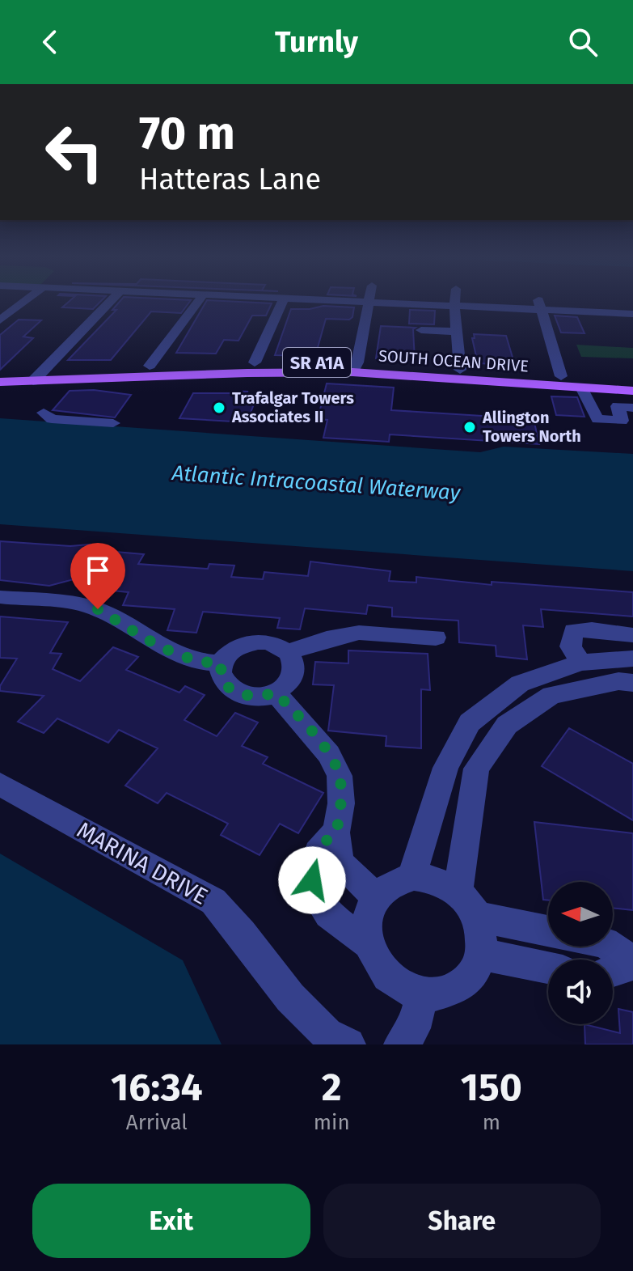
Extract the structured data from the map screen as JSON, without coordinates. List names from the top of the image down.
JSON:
{
  "streets": {
    "main road": ["SOUTH OCEAN DRIVE", "SR A1A"],
    "street": ["MARINA DRIVE"]
  },
  "water": ["Atlantic Intracoastal Waterway"],
  "places": ["Trafalgar Towers Associates II", "Allington Towers North"],
  "north": "left",
  "page": {
    "header": "Turnly",
    "turn": ["70 m", "Hatteras Lane"],
    "eta": [
      "16:34",
      "Arrival",
      "2",
      "min",
      "150",
      "m"
    ],
    "buttons": ["Exit", "Share"]
  }
}
